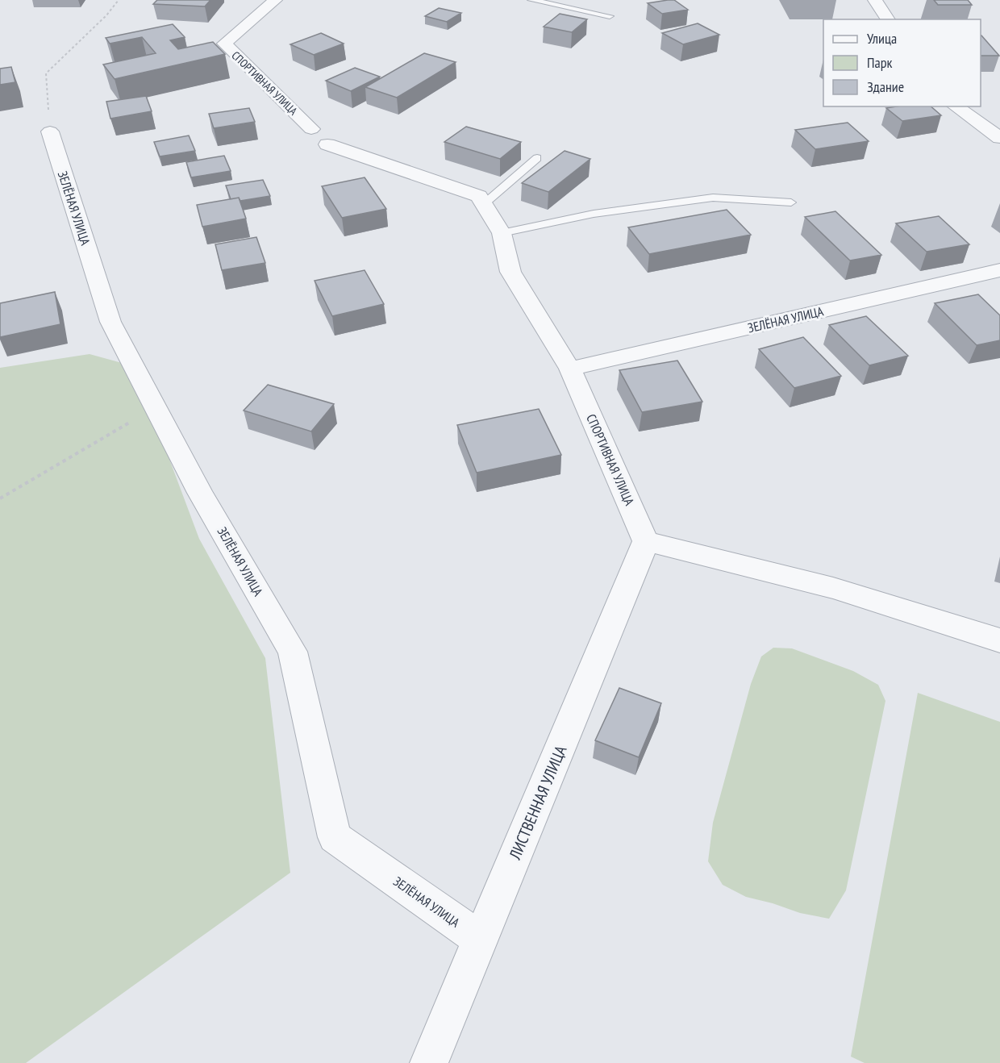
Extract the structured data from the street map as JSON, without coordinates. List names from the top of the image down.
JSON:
{
  "streets": {
    "street": ["СПОРТИВНАЯ УЛИЦА", "ЗЕЛЁНАЯ УЛИЦА", "ЛИСТВЕННАЯ УЛИЦА"]
  },
  "crossings": [
    ["СПОРТИВНАЯ УЛИЦА", "ЗЕЛЁНАЯ УЛИЦА"],
    ["СПОРТИВНАЯ УЛИЦА", "ЛИСТВЕННАЯ УЛИЦА"],
    ["ЗЕЛЁНАЯ УЛИЦА", "ЛИСТВЕННАЯ УЛИЦА"]
  ],
  "legend": ["Улица", "Парк", "Здание"]
}
